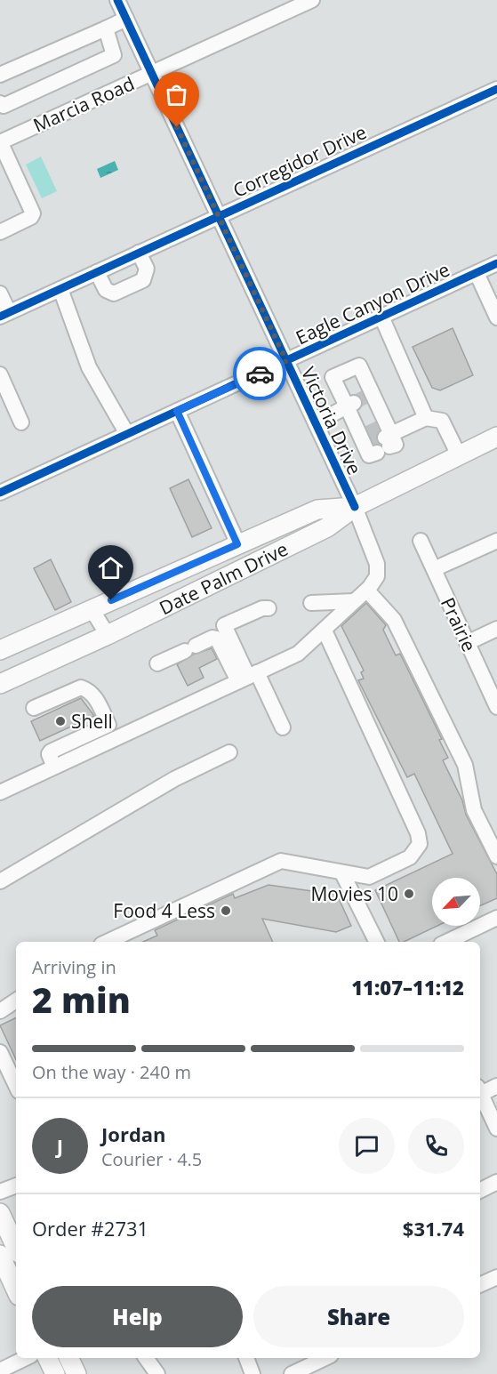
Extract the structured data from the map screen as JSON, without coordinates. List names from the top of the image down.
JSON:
{
  "streets": {
    "main road": ["Date Palm Drive"],
    "street": [
      "Marcia Road",
      "Corregidor Drive",
      "Eagle Canyon Drive",
      "Victoria Drive",
      "Prairie"
    ]
  },
  "crossings": [
    ["Marcia Road", "Victoria Drive"],
    ["Corregidor Drive", "Victoria Drive"],
    ["Eagle Canyon Drive", "Victoria Drive"],
    ["Victoria Drive", "Date Palm Drive"]
  ],
  "places": ["Shell", "Movies 10", "Food 4 Less"],
  "north": "bottom left",
  "page": {
    "heading": ["2 min", "Arriving in", "11:07–11:12"],
    "panel": [
      "Jordan",
      "Courier · 4.5",
      "Order #2731",
      "$31.74"
    ],
    "bar": "On the way · 240 m",
    "round": "J",
    "buttons": ["Help", "Share"]
  }
}
